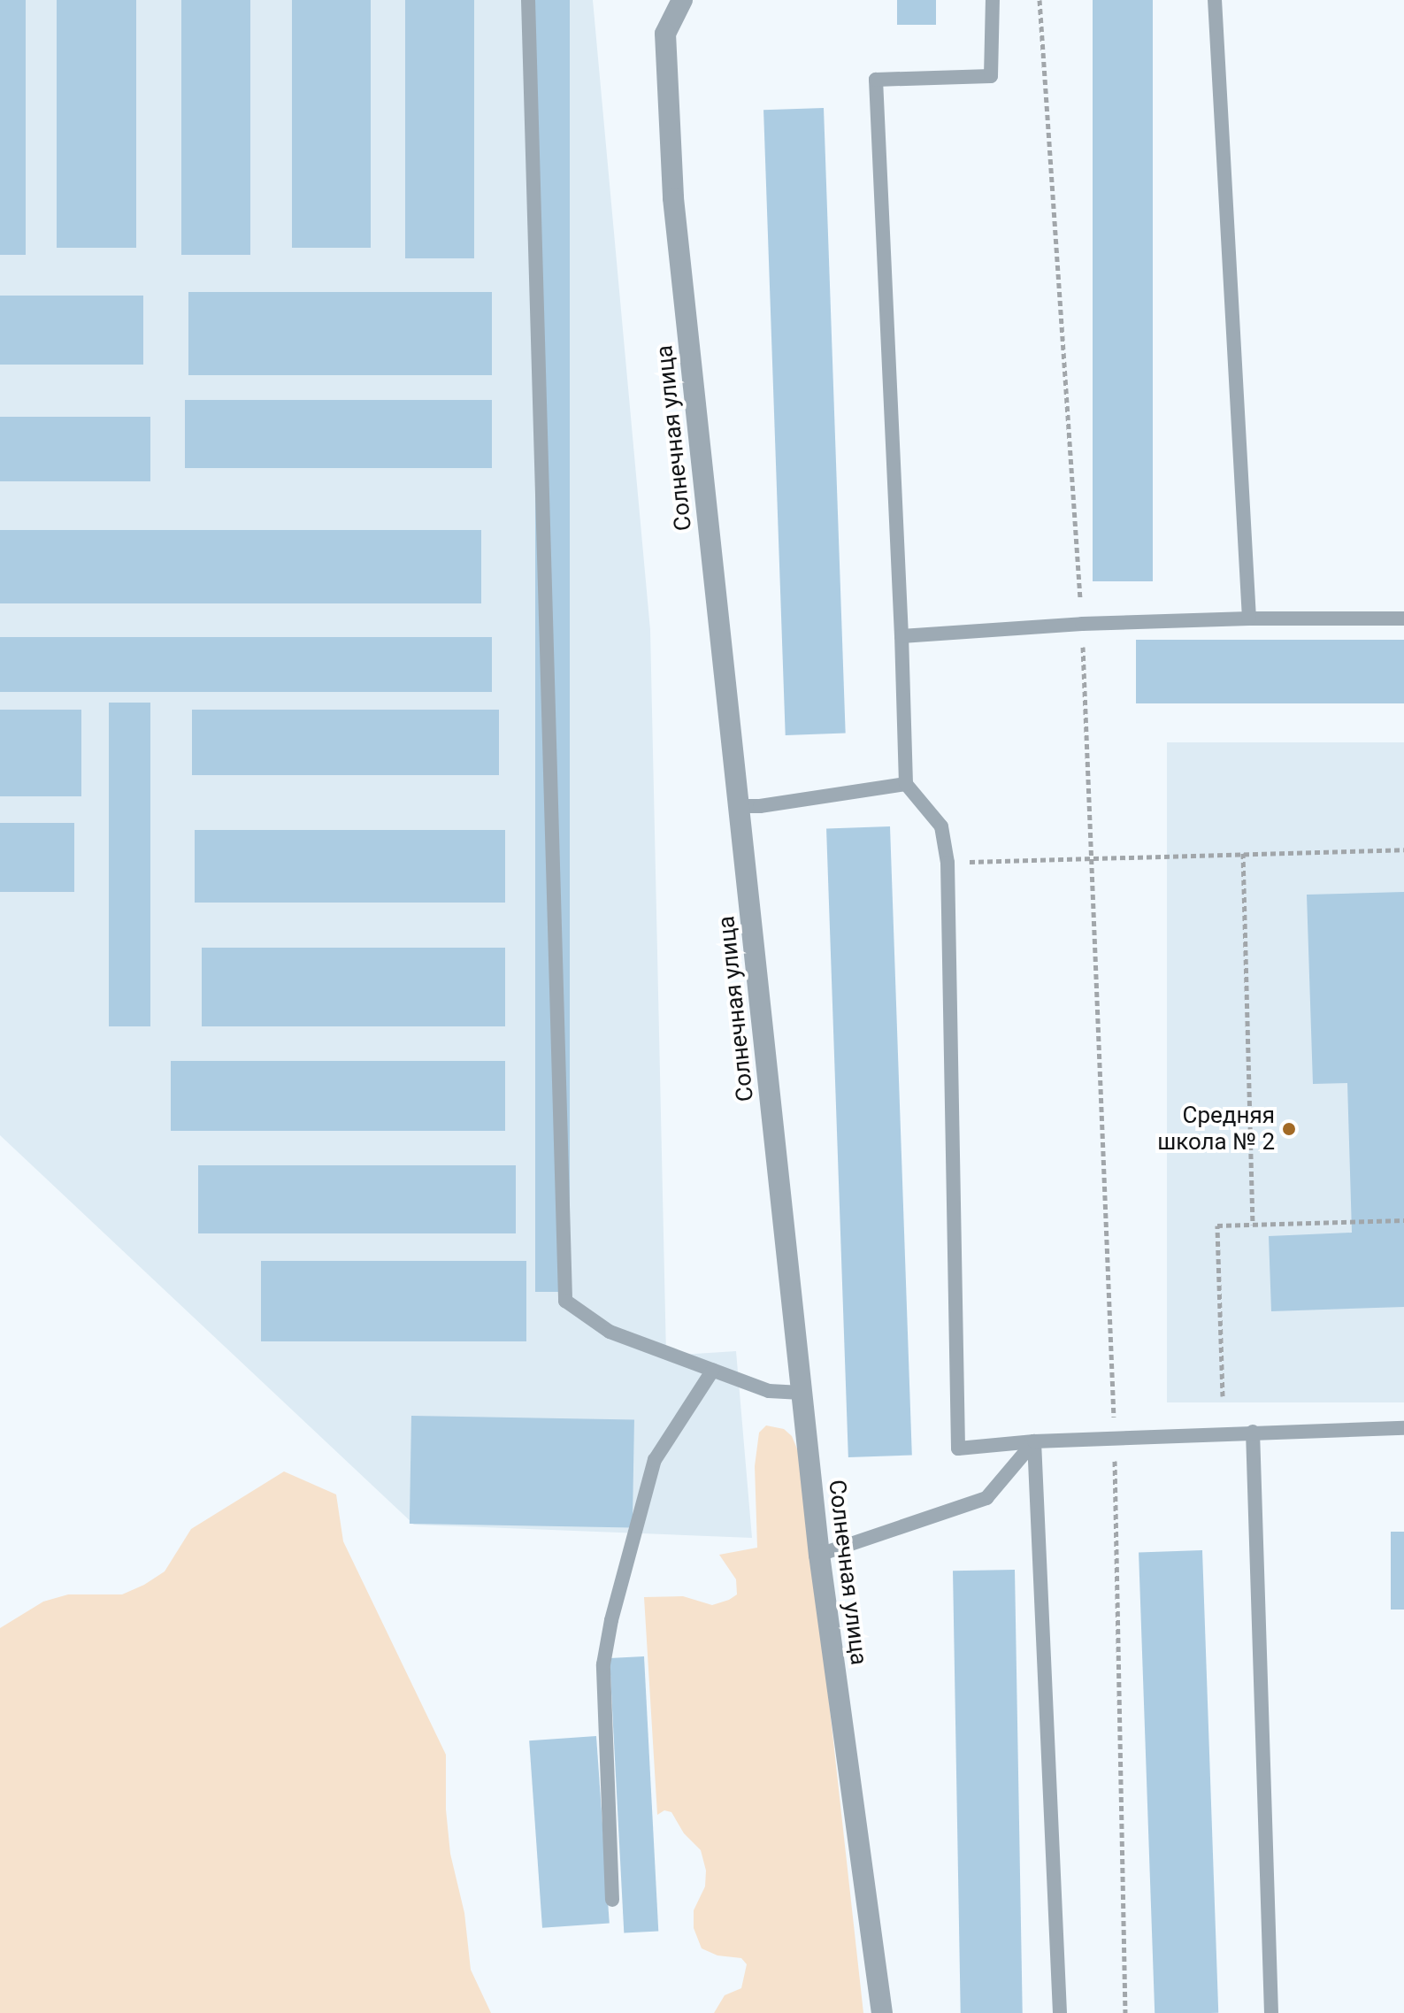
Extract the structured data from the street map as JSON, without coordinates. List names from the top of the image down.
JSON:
{
  "streets": {
    "street": ["Солнечная улица"]
  },
  "places": ["Средняя школа № 2"]
}
